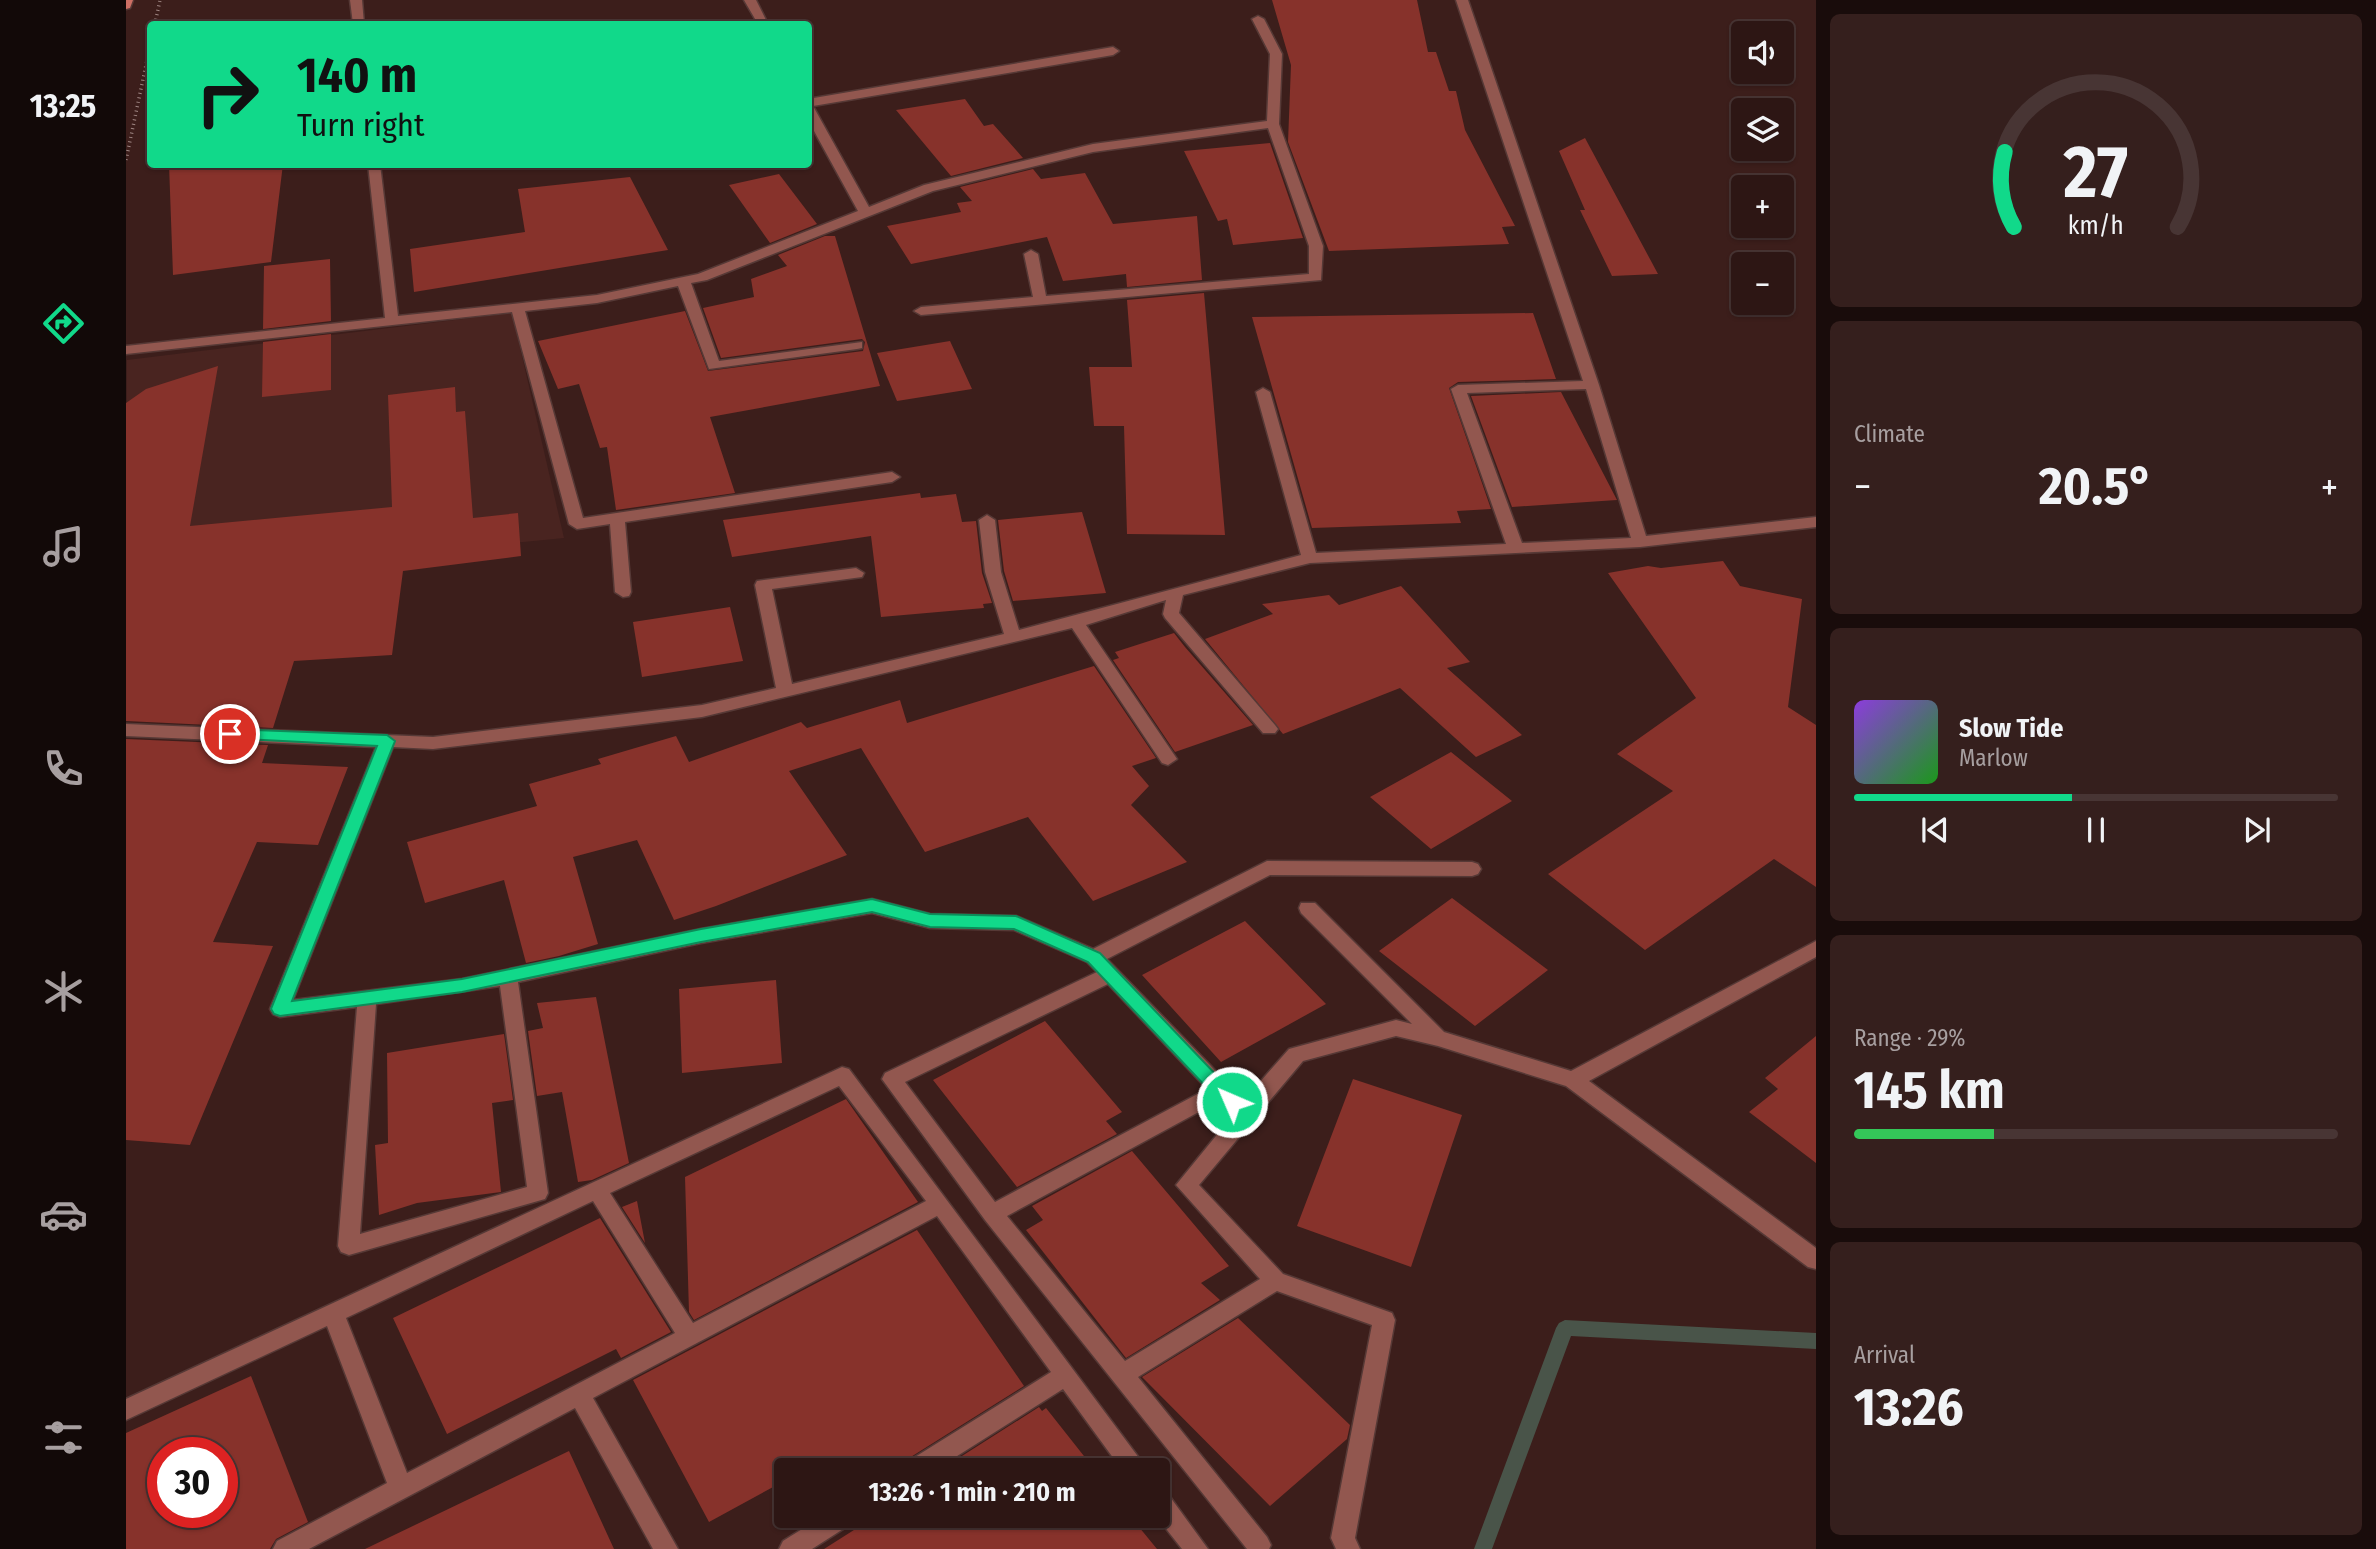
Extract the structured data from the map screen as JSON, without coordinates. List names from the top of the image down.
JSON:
{
  "page": {
    "tabs": "13:25",
    "map_buttons": ["+", "−"],
    "turn": ["140 m", "Turn right"],
    "tile": [
      "Climate",
      ["Range · 29%", "145 km"],
      ["Arrival", "13:26"]
    ],
    "heat": ["−", "20.5°", "+"],
    "song": ["Slow Tide", "Marlow"],
    "limit": "30",
    "trip": "13:26 · 1 min · 210 m",
    "gauge": ["27", "km/h"]
  }
}
